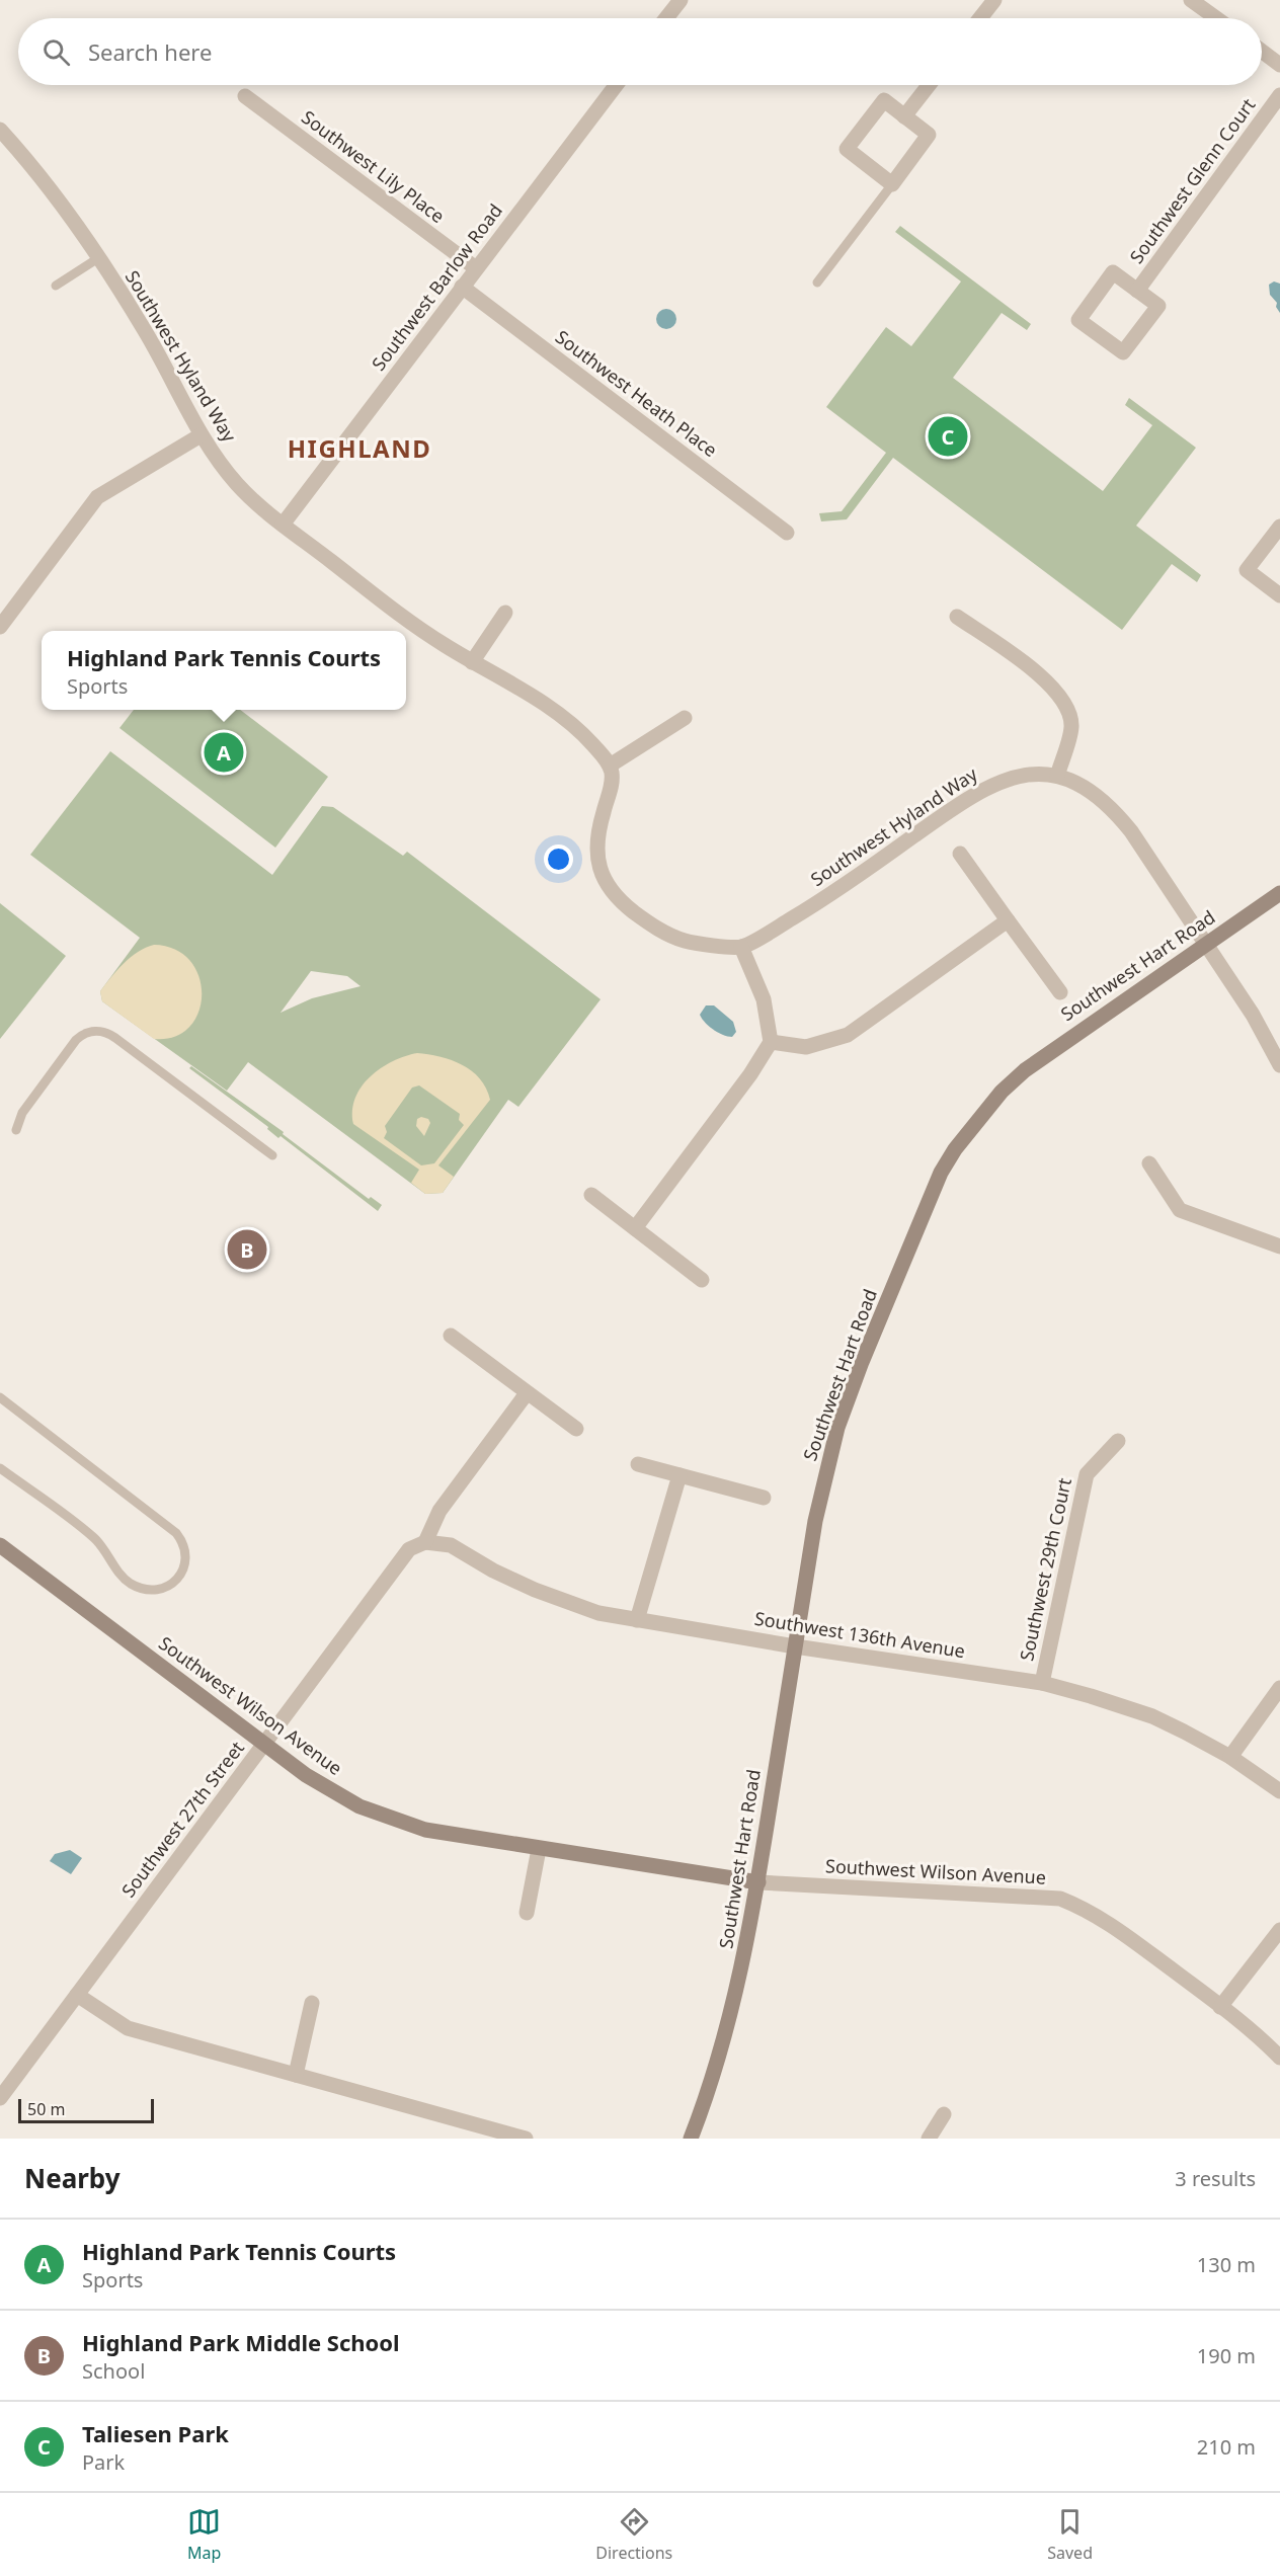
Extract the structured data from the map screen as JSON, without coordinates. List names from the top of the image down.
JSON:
{
  "streets": {
    "street": [
      "Southwest Lily Place",
      "Southwest Glenn Court",
      "Southwest Barlow Road",
      "Southwest Hyland Way",
      "Southwest Heath Place",
      "Southwest Hart Road",
      "Southwest 29th Court",
      "Southwest 136th Avenue",
      "Southwest Wilson Avenue",
      "Southwest 27th Street"
    ]
  },
  "crossings": [
    ["Southwest Lily Place", "Southwest Barlow Road"],
    ["Southwest Barlow Road", "Southwest Hyland Way"],
    ["Southwest Barlow Road", "Southwest Heath Place"],
    ["Southwest Hyland Way", "Southwest Hart Road"],
    ["Southwest Hart Road", "Southwest 136th Avenue"],
    ["Southwest Hart Road", "Southwest Wilson Avenue"],
    ["Southwest 29th Court", "Southwest 136th Avenue"],
    ["Southwest 136th Avenue", "Southwest 27th Street"],
    ["Southwest Wilson Avenue", "Southwest 27th Street"]
  ],
  "districts": ["HIGHLAND"],
  "scale_bar": "50 m",
  "page": {
    "search": "Search here",
    "pins": ["C", "A", "B"],
    "popup": ["Highland Park Tennis Courts", "Sports"],
    "scale": "50 m",
    "heading": ["Nearby", "3 results"],
    "list": [
      {
        "mark": "A",
        "name": "Highland Park Tennis Courts",
        "note": "Sports",
        "value": "130 m"
      },
      {
        "mark": "B",
        "name": "Highland Park Middle School",
        "note": "School",
        "value": "190 m"
      },
      {
        "mark": "C",
        "name": "Taliesen Park",
        "note": "Park",
        "value": "210 m"
      }
    ],
    "nav": ["Map", "Directions", "Saved"]
  }
}
